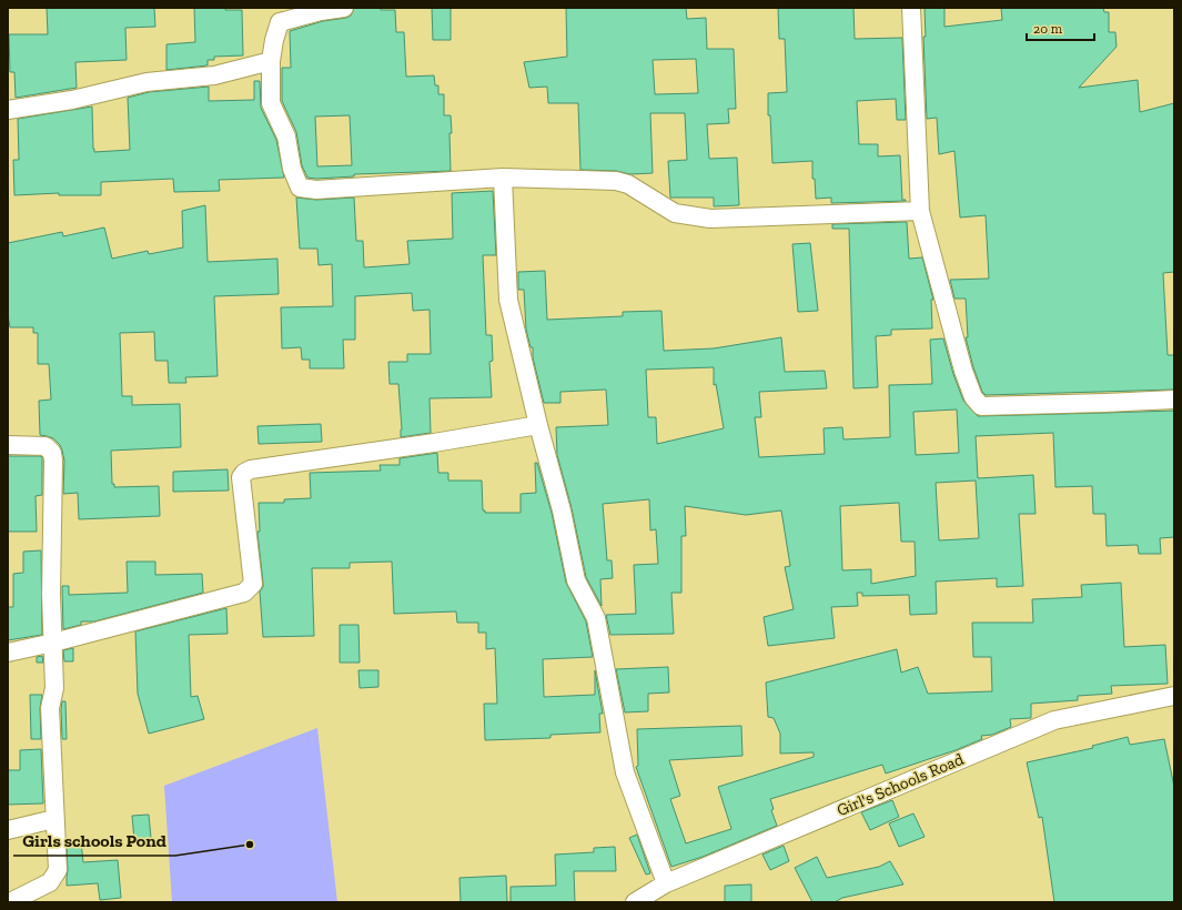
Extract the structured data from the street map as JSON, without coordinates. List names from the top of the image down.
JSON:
{
  "streets": {
    "street": ["Girl's Schools Road"]
  },
  "places": ["Girls schools Pond"],
  "scale_bar": "20 m"
}
